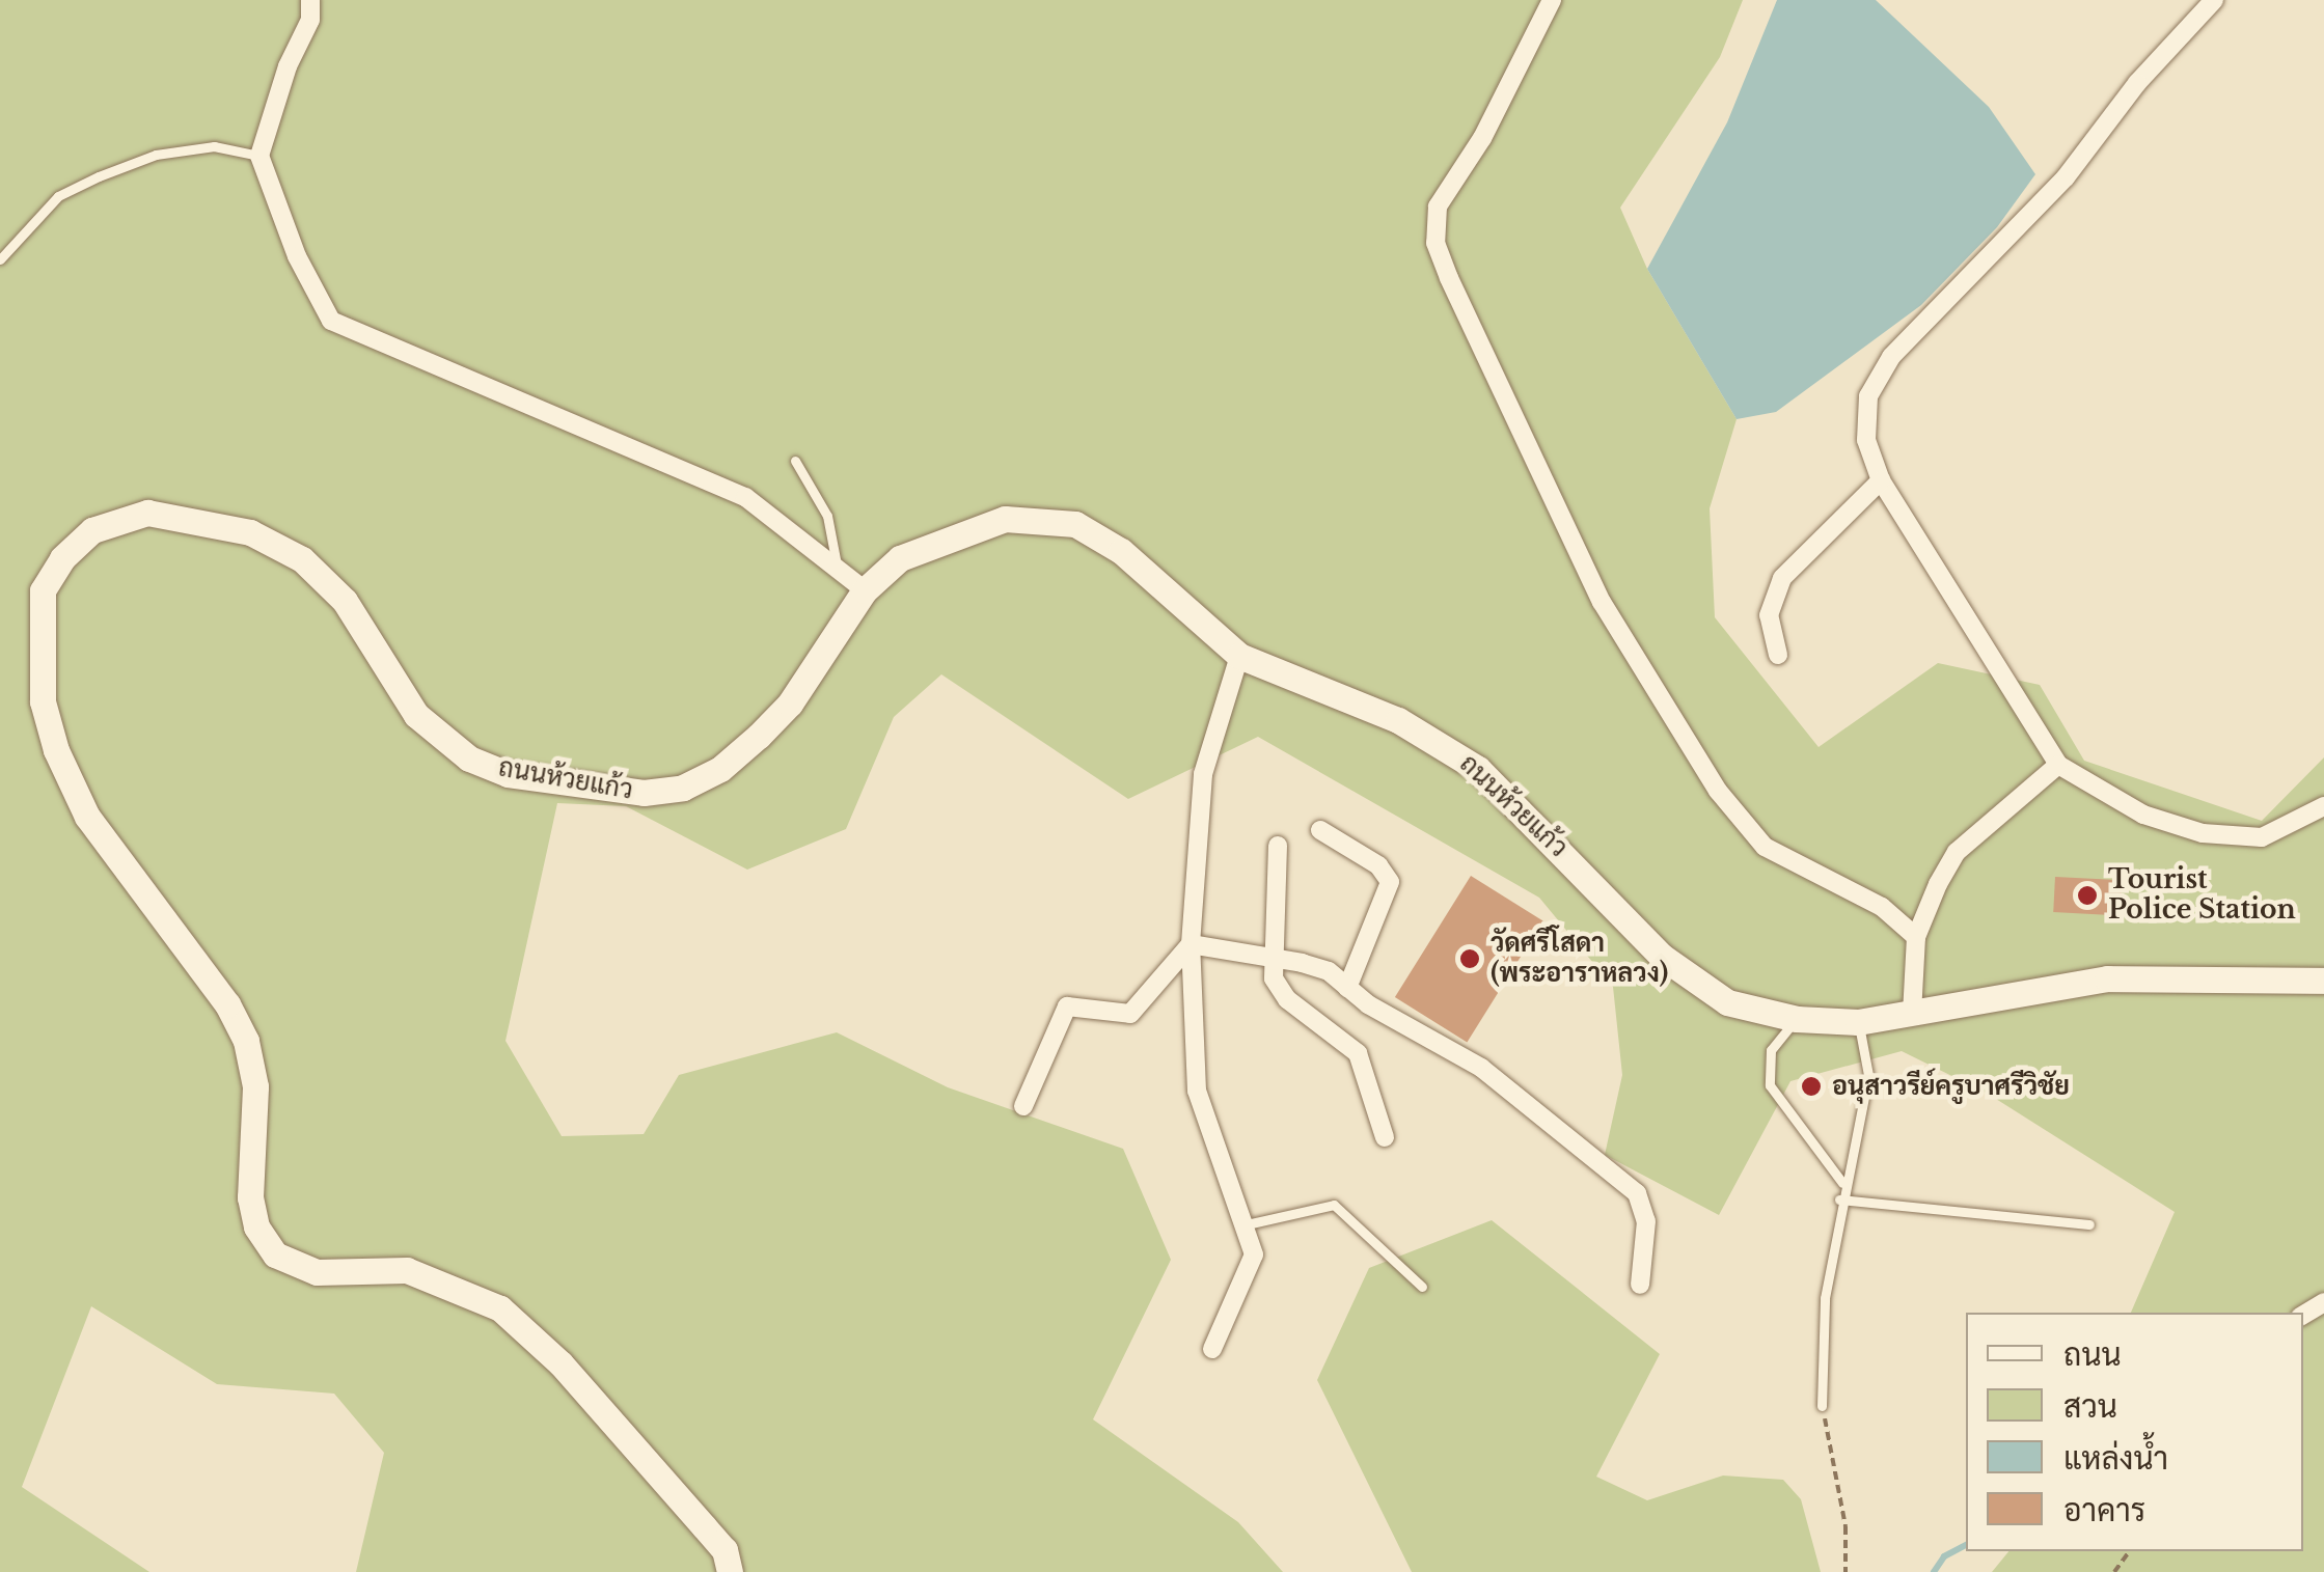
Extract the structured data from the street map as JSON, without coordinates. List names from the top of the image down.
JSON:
{
  "streets": {
    "main road": ["ถนนห้วยแก้ว"]
  },
  "places": ["Tourist Police Station", "วัดศรีโสดา (พระอาราหลวง)", "อนุสาวรีย์ครูบาศรีวิชัย"],
  "legend": [
    "ถนน",
    "สวน",
    "แหล่งน้ำ",
    "อาคาร"
  ]
}
